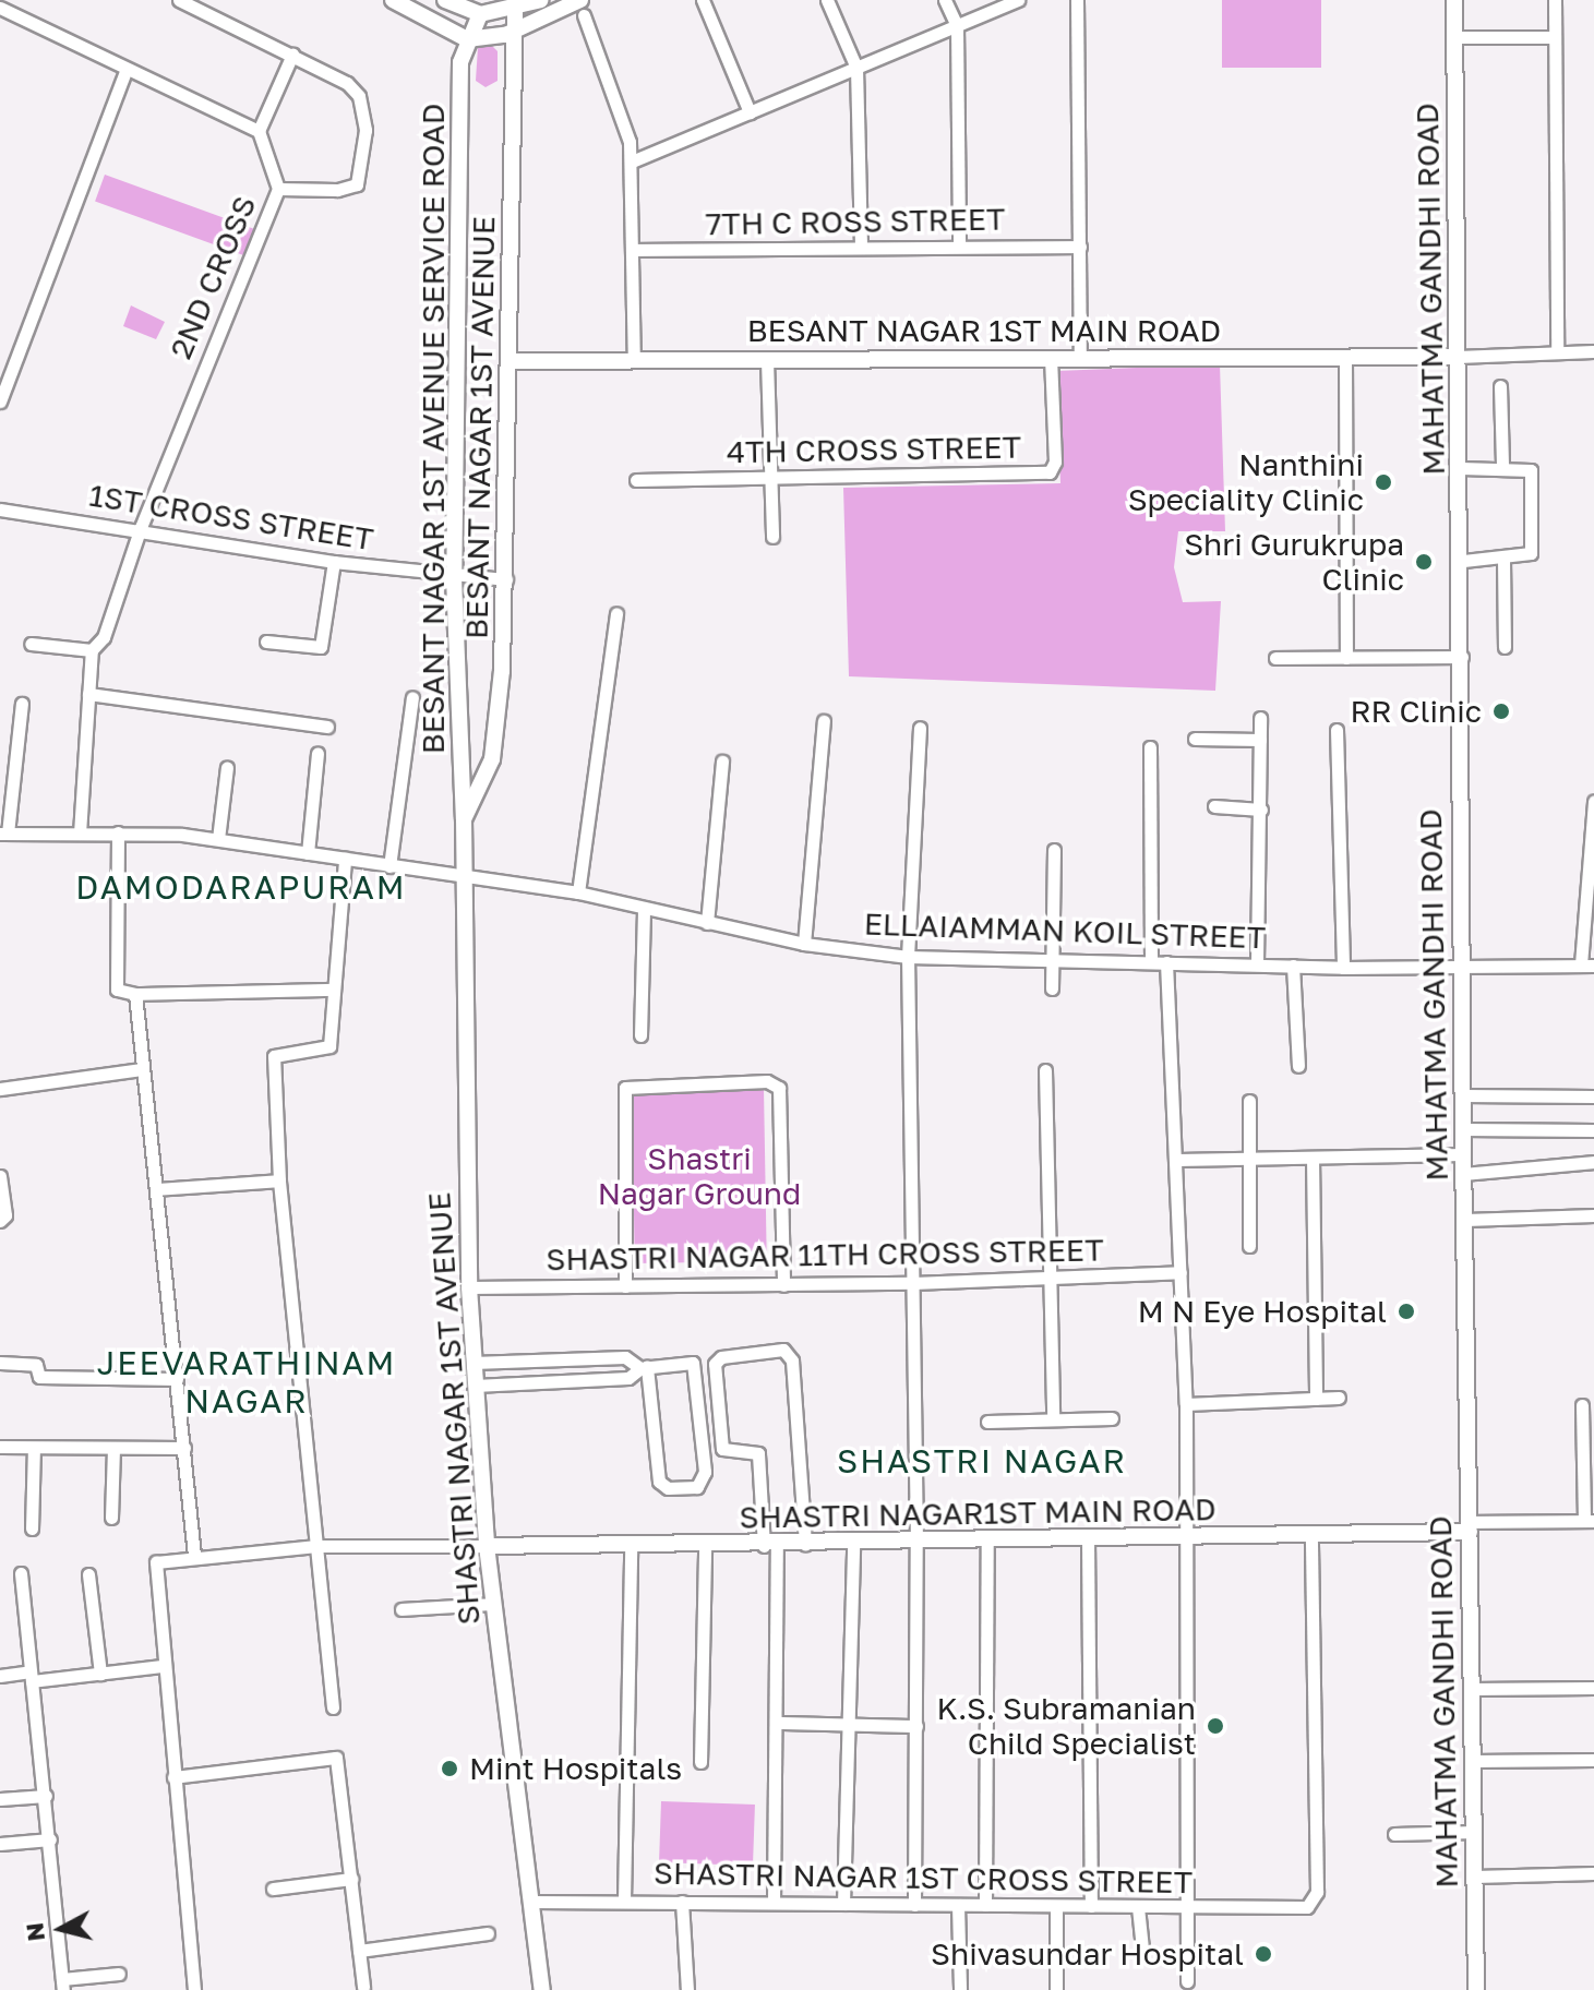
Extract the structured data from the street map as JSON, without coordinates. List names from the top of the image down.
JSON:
{
  "streets": {
    "street": [
      "7TH C ROSS STREET",
      "2ND CROSS",
      "MAHATMA GANDHI ROAD",
      "BESANT NAGAR 1ST MAIN ROAD",
      "BESANT NAGAR 1ST AVENUE",
      "BESANT NAGAR 1ST AVENUE SERVICE ROAD",
      "4TH CROSS STREET",
      "1ST CROSS STREET",
      "ELLAIAMMAN KOIL STREET",
      "SHASTRI NAGAR 11TH CROSS STREET",
      "SHASTRI NAGAR 1ST AVENUE",
      "SHASTRI NAGAR1ST MAIN ROAD",
      "SHASTRI NAGAR 1ST CROSS STREET"
    ]
  },
  "crossings": [
    ["2ND CROSS", "1ST CROSS STREET"],
    ["MAHATMA GANDHI ROAD", "BESANT NAGAR 1ST MAIN ROAD"],
    ["MAHATMA GANDHI ROAD", "ELLAIAMMAN KOIL STREET"],
    ["MAHATMA GANDHI ROAD", "SHASTRI NAGAR1ST MAIN ROAD"],
    ["BESANT NAGAR 1ST MAIN ROAD", "BESANT NAGAR 1ST AVENUE"],
    ["BESANT NAGAR 1ST MAIN ROAD", "4TH CROSS STREET"],
    ["BESANT NAGAR 1ST AVENUE", "BESANT NAGAR 1ST AVENUE SERVICE ROAD"],
    ["BESANT NAGAR 1ST AVENUE", "1ST CROSS STREET"],
    ["BESANT NAGAR 1ST AVENUE", "SHASTRI NAGAR 1ST AVENUE"],
    ["BESANT NAGAR 1ST AVENUE SERVICE ROAD", "1ST CROSS STREET"],
    ["BESANT NAGAR 1ST AVENUE SERVICE ROAD", "SHASTRI NAGAR 1ST AVENUE"],
    ["ELLAIAMMAN KOIL STREET", "SHASTRI NAGAR 1ST AVENUE"],
    ["SHASTRI NAGAR 11TH CROSS STREET", "SHASTRI NAGAR 1ST AVENUE"],
    ["SHASTRI NAGAR 1ST AVENUE", "SHASTRI NAGAR1ST MAIN ROAD"],
    ["SHASTRI NAGAR 1ST AVENUE", "SHASTRI NAGAR 1ST CROSS STREET"],
    ["SHASTRI NAGAR1ST MAIN ROAD", "SHASTRI NAGAR 1ST CROSS STREET"]
  ],
  "districts": ["DAMODARAPURAM", "JEEVARATHINAM NAGAR", "SHASTRI NAGAR"],
  "parks": ["Shastri Nagar Ground"],
  "places": [
    "Nanthini Speciality Clinic",
    "Shri Gurukrupa Clinic",
    "RR Clinic",
    "M N Eye Hospital",
    "K.S. Subramanian Child Specialist",
    "Mint Hospitals",
    "Shivasundar Hospital"
  ],
  "north": "left"
}
